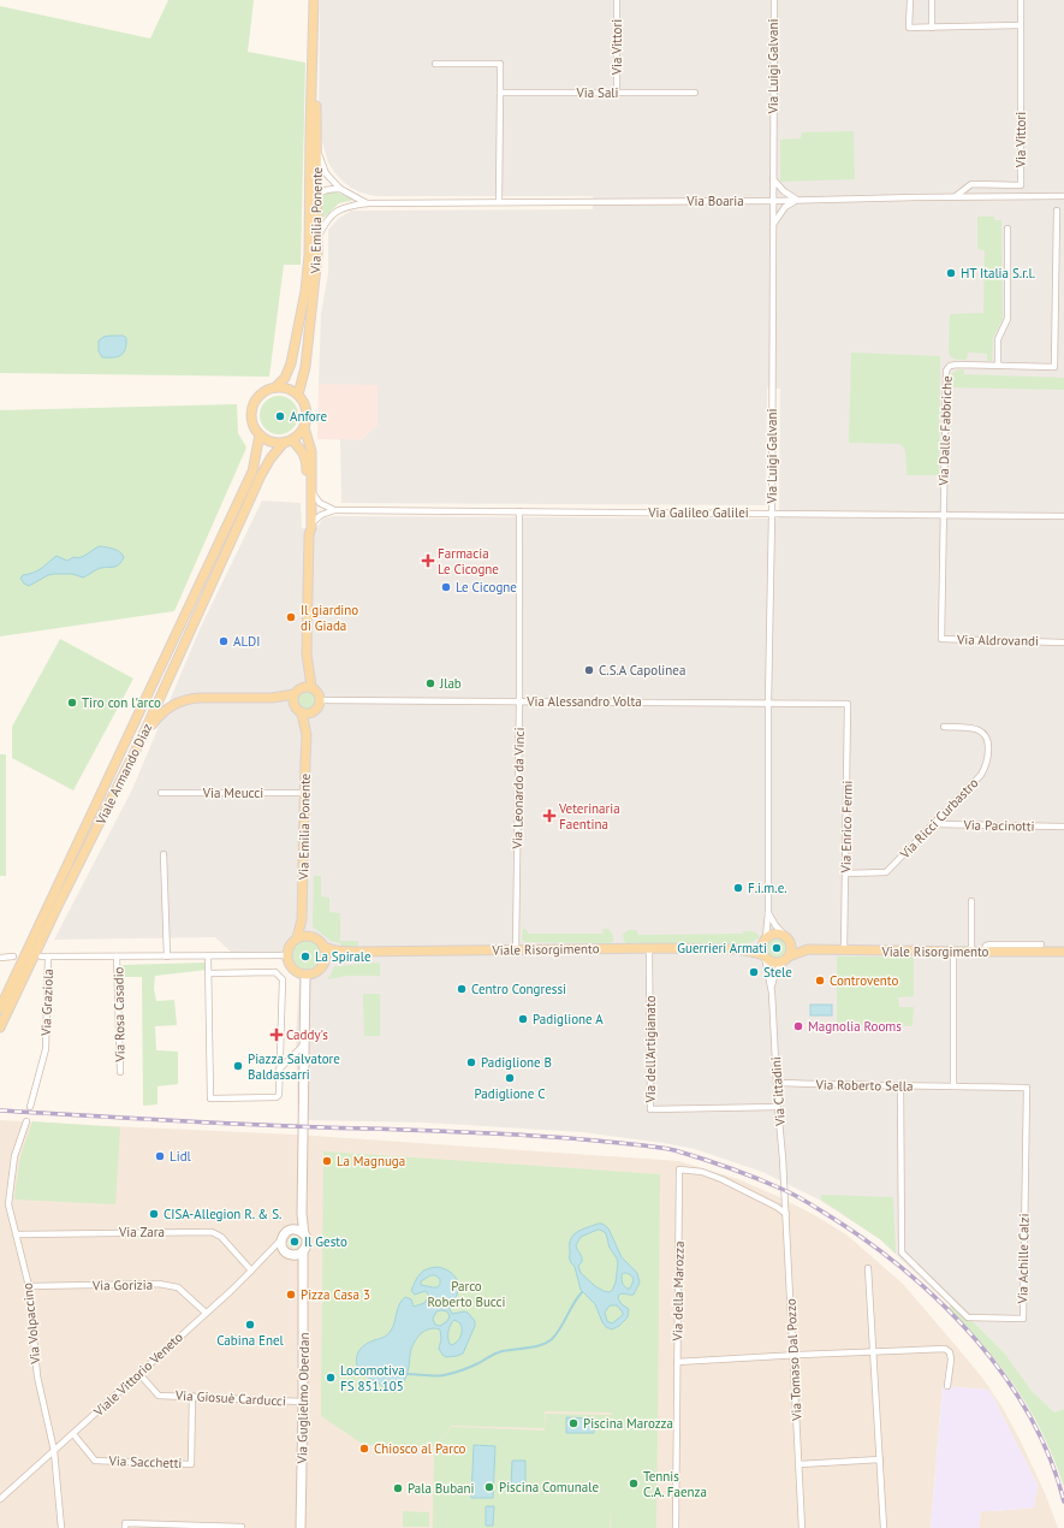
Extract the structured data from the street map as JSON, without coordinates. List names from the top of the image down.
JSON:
{
  "streets": {
    "main road": [
      "Via Emilia Ponente",
      "Viale Armando Diaz",
      "Viale Risorgimento",
      "Via Guglielmo Oberdan"
    ],
    "street": [
      "Via Vittori",
      "Via Luigi Galvani",
      "Via Sali",
      "Via Boaria",
      "Via Dalle Fabbriche",
      "Via Galileo Galilei",
      "Via Aldrovandi",
      "Via Alessandro Volta",
      "Via Leonardo da Vinci",
      "Via Meucci",
      "Via Ricci Curbastro",
      "Via Pacinotti",
      "Via Enrico Fermi",
      "Via Graziola",
      "Via Rosa Casadio",
      "Via dell'Artigianato",
      "Via Roberto Sella",
      "Via Cittadini",
      "Via Zara",
      "Via Achille Calzi",
      "Via Gorizia",
      "Via della Marozza",
      "Via Volpaccino",
      "Via Tomaso Dal Pozzo",
      "Viale Vittorio Veneto",
      "Via Giosuè Carducci",
      "Via Sacchetti"
    ]
  },
  "crossings": [
    ["Via Vittori", "Via Sali"],
    ["Via Vittori", "Via Boaria"],
    ["Via Luigi Galvani", "Via Boaria"],
    ["Via Luigi Galvani", "Via Galileo Galilei"],
    ["Via Luigi Galvani", "Via Alessandro Volta"],
    ["Via Luigi Galvani", "Viale Risorgimento"],
    ["Via Luigi Galvani", "Via Cittadini"],
    ["Via Boaria", "Via Emilia Ponente"],
    ["Via Emilia Ponente", "Via Alessandro Volta"],
    ["Via Emilia Ponente", "Viale Armando Diaz"],
    ["Via Emilia Ponente", "Via Meucci"],
    ["Via Emilia Ponente", "Viale Risorgimento"],
    ["Via Emilia Ponente", "Via Graziola"],
    ["Via Emilia Ponente", "Via Guglielmo Oberdan"],
    ["Via Dalle Fabbriche", "Via Galileo Galilei"],
    ["Via Dalle Fabbriche", "Via Aldrovandi"],
    ["Via Galileo Galilei", "Via Aldrovandi"],
    ["Via Galileo Galilei", "Via Leonardo da Vinci"],
    ["Via Alessandro Volta", "Via Leonardo da Vinci"],
    ["Via Alessandro Volta", "Via Enrico Fermi"],
    ["Via Leonardo da Vinci", "Viale Risorgimento"],
    ["Via Ricci Curbastro", "Via Pacinotti"],
    ["Via Ricci Curbastro", "Via Enrico Fermi"],
    ["Via Enrico Fermi", "Viale Risorgimento"],
    ["Viale Risorgimento", "Via Graziola"],
    ["Viale Risorgimento", "Via dell'Artigianato"],
    ["Viale Risorgimento", "Via Cittadini"],
    ["Viale Risorgimento", "Via Guglielmo Oberdan"],
    ["Via Graziola", "Via Rosa Casadio"],
    ["Via Graziola", "Via Guglielmo Oberdan"],
    ["Via dell'Artigianato", "Via Cittadini"],
    ["Via Roberto Sella", "Via Cittadini"],
    ["Via Roberto Sella", "Via Achille Calzi"],
    ["Via Cittadini", "Via Tomaso Dal Pozzo"],
    ["Via Zara", "Via Volpaccino"],
    ["Via Zara", "Viale Vittorio Veneto"],
    ["Via Gorizia", "Via Volpaccino"],
    ["Via Gorizia", "Viale Vittorio Veneto"],
    ["Via della Marozza", "Via Tomaso Dal Pozzo"],
    ["Via Volpaccino", "Viale Vittorio Veneto"],
    ["Viale Vittorio Veneto", "Via Giosuè Carducci"],
    ["Viale Vittorio Veneto", "Via Guglielmo Oberdan"],
    ["Viale Vittorio Veneto", "Via Sacchetti"],
    ["Via Giosuè Carducci", "Via Guglielmo Oberdan"],
    ["Via Giosuè Carducci", "Via Sacchetti"]
  ],
  "parks": ["Parco Roberto Bucci"],
  "places": {
    "other": [
      "HT Italia S.r.l.",
      "Anfore",
      "Le Cicogne",
      "Il giardino di Giada",
      "ALDI",
      "C.S.A Capolinea",
      "Jlab",
      "Tiro con l'arco",
      "F.i.m.e.",
      "Guerrieri Armati",
      "La Spirale",
      "Stele",
      "Controvento",
      "Centro Congressi",
      "Padiglione A",
      "Magnolia Rooms",
      "Padiglione B",
      "Piazza Salvatore Baldassarri",
      "Padiglione C",
      "Lidl",
      "La Magnuga",
      "CISA-Allegion R. & S.",
      "Il Gesto",
      "Pizza Casa 3",
      "Cabina Enel",
      "Locomotiva FS 851.105",
      "Piscina Marozza",
      "Chiosco al Parco",
      "Tennis C.A. Faenza",
      "Piscina Comunale",
      "Pala Bubani"
    ],
    "health": ["Farmacia Le Cicogne", "Veterinaria Faentina", "Caddy's"]
  }
}
